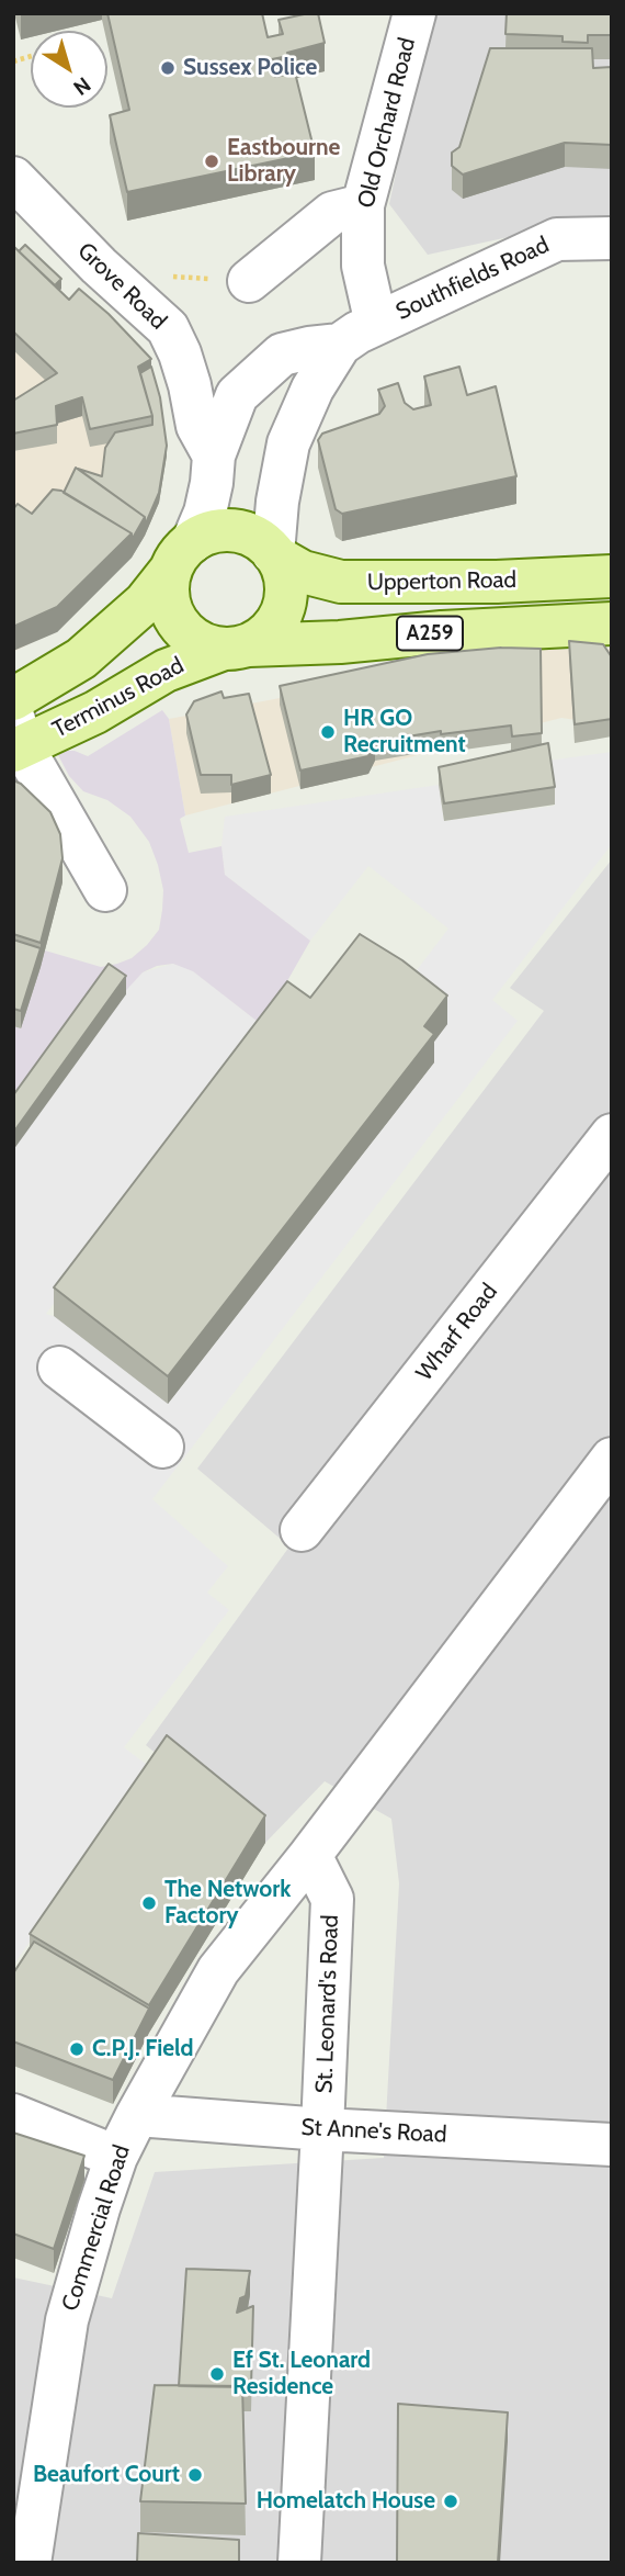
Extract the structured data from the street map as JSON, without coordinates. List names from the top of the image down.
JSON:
{
  "streets": {
    "main road": ["Upperton Road", "A259", "Terminus Road"],
    "street": [
      "Old Orchard Road",
      "Southfields Road",
      "Grove Road",
      "Wharf Road",
      "St. Leonard's Road",
      "St Anne's Road",
      "Commercial Road"
    ]
  },
  "crossings": [
    ["Old Orchard Road", "Southfields Road"],
    ["Southfields Road", "Grove Road"],
    ["Southfields Road", "Upperton Road"],
    ["Southfields Road", "Terminus Road"],
    ["Upperton Road", "Terminus Road"],
    ["St. Leonard's Road", "St Anne's Road"],
    ["St. Leonard's Road", "Commercial Road"],
    ["St Anne's Road", "Commercial Road"]
  ],
  "places": [
    "Sussex Police",
    "Eastbourne Library",
    "HR GO Recruitment",
    "The Network Factory",
    "C.P.J. Field",
    "Ef St. Leonard Residence",
    "Beaufort Court",
    "Homelatch House"
  ],
  "north": "bottom right"
}
